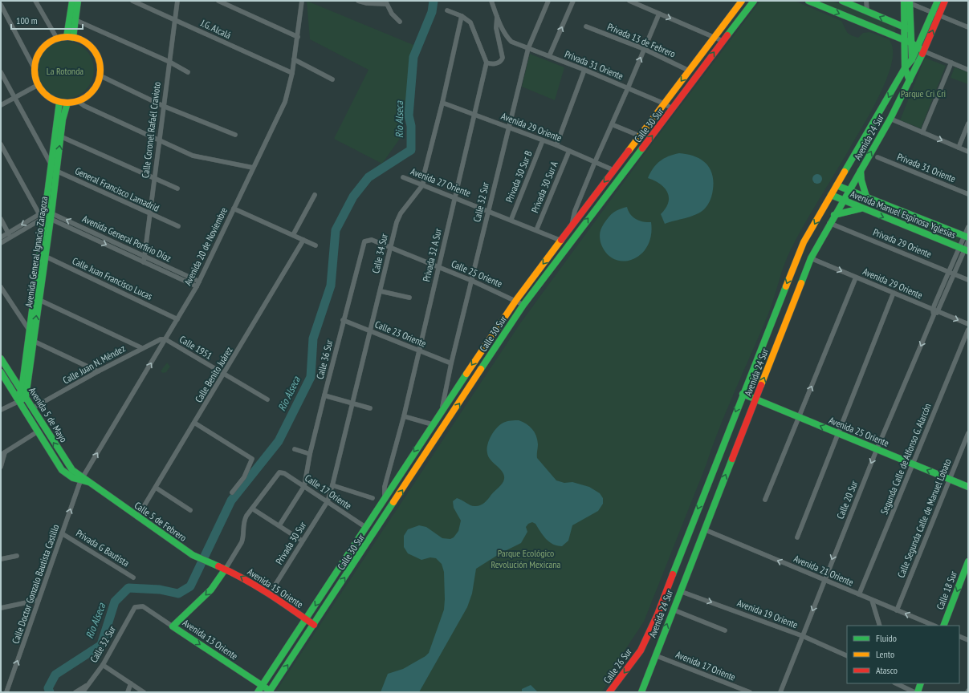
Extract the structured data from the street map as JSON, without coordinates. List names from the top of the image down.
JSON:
{
  "streets": {
    "main road": [
      "Calle 30 Sur",
      "Avenida 24 Sur",
      "Avenida Manuel Espinosa Yglesias",
      "Avenida General Ignacio Zaragoza",
      "Avenida 5 de Mayo",
      "Avenida 25 Oriente",
      "Calle 5 de Febrero",
      "Avenida 15 Oriente",
      "Calle 18 Sur",
      "Avenida 13 Oriente",
      "Calle 26 Sur"
    ],
    "street": [
      "J.G. Alcalá",
      "Privada 13 de Febrero",
      "Privada 31 Oriente",
      "Avenida 29 Oriente",
      "Calle Coronel Rafaél Cravioto",
      "Privada 30 Sur B",
      "Avenida 27 Oriente",
      "Privada 30 Sur A",
      "General Francisco Lamadrid",
      "Calle 32 Sur",
      "Avenida General Porfirio Díaz",
      "Privada 29 Oriente",
      "Avenida 20 de Noviembre",
      "Calle 34 Sur",
      "Privada 32 A Sur",
      "Calle 25 Oriente",
      "Calle Juan Francisco Lucas",
      "Calle 23 Oriente",
      "Calle 1951",
      "Calle 36 Sur",
      "Calle Juan N. Méndez",
      "Calle Benito Juárez",
      "Segunda Calle de Alfonso G. Alarcón",
      "Calle 17 Oriente",
      "Calle 20 Sur",
      "Calle Segunda Calle de Manuel Lobato",
      "Privada 30 Sur",
      "Privada G Bautista",
      "Avenida 21 Oriente",
      "Calle Doctor Gonzalo Bautista Castillo",
      "Avenida 19 Oriente",
      "Avenida 17 Oriente"
    ]
  },
  "crossings": [
    ["J.G. Alcalá", "Calle Coronel Rafaél Cravioto"],
    ["J.G. Alcalá", "Avenida 20 de Noviembre"],
    ["Privada 13 de Febrero", "Calle 30 Sur"],
    ["Privada 31 Oriente", "Calle 30 Sur"],
    ["Privada 31 Oriente", "Calle 32 Sur"],
    ["Calle 30 Sur", "Avenida 29 Oriente"],
    ["Calle 30 Sur", "Avenida 27 Oriente"],
    ["Calle 30 Sur", "Calle 32 Sur"],
    ["Calle 30 Sur", "Privada 32 A Sur"],
    ["Calle 30 Sur", "Calle 25 Oriente"],
    ["Calle 30 Sur", "Calle 17 Oriente"],
    ["Calle 30 Sur", "Avenida 15 Oriente"],
    ["Calle 30 Sur", "Avenida 13 Oriente"],
    ["Avenida 29 Oriente", "Avenida 24 Sur"],
    ["Avenida 29 Oriente", "Privada 30 Sur B"],
    ["Avenida 29 Oriente", "Privada 30 Sur A"],
    ["Avenida 29 Oriente", "Calle 32 Sur"],
    ["Avenida 29 Oriente", "Calle 34 Sur"],
    ["Avenida 29 Oriente", "Privada 32 A Sur"],
    ["Calle Coronel Rafaél Cravioto", "General Francisco Lamadrid"],
    ["Calle Coronel Rafaél Cravioto", "Avenida General Porfirio Díaz"],
    ["Avenida 24 Sur", "Avenida Manuel Espinosa Yglesias"],
    ["Avenida 24 Sur", "Privada 29 Oriente"],
    ["Avenida 24 Sur", "Avenida 25 Oriente"],
    ["Avenida 24 Sur", "Avenida 21 Oriente"],
    ["Avenida 24 Sur", "Avenida 19 Oriente"],
    ["Avenida 24 Sur", "Calle 26 Sur"],
    ["Avenida 24 Sur", "Avenida 17 Oriente"],
    ["Privada 30 Sur B", "Avenida 27 Oriente"],
    ["Avenida 27 Oriente", "Privada 30 Sur A"],
    ["Avenida 27 Oriente", "Calle 32 Sur"],
    ["Avenida 27 Oriente", "Calle 34 Sur"],
    ["Avenida 27 Oriente", "Privada 32 A Sur"],
    ["General Francisco Lamadrid", "Avenida General Ignacio Zaragoza"],
    ["Calle 32 Sur", "Calle 25 Oriente"],
    ["Calle 32 Sur", "Calle 23 Oriente"],
    ["Calle 32 Sur", "Avenida 13 Oriente"],
    ["Avenida General Porfirio Díaz", "Avenida 20 de Noviembre"],
    ["Avenida General Porfirio Díaz", "Avenida General Ignacio Zaragoza"],
    ["Avenida 20 de Noviembre", "Calle Juan Francisco Lucas"],
    ["Avenida 20 de Noviembre", "Calle 1951"],
    ["Avenida 20 de Noviembre", "Calle Juan N. Méndez"],
    ["Avenida 20 de Noviembre", "Avenida 5 de Mayo"],
    ["Avenida 20 de Noviembre", "Calle 5 de Febrero"],
    ["Avenida 20 de Noviembre", "Calle Doctor Gonzalo Bautista Castillo"],
    ["Avenida General Ignacio Zaragoza", "Calle Juan Francisco Lucas"],
    ["Avenida General Ignacio Zaragoza", "Avenida 5 de Mayo"],
    ["Calle 34 Sur", "Calle 25 Oriente"],
    ["Calle 34 Sur", "Calle 23 Oriente"],
    ["Calle 34 Sur", "Calle 17 Oriente"],
    ["Calle 34 Sur", "Privada 30 Sur"],
    ["Privada 32 A Sur", "Calle 25 Oriente"],
    ["Privada 32 A Sur", "Calle 23 Oriente"],
    ["Calle 25 Oriente", "Calle 36 Sur"],
    ["Calle 23 Oriente", "Calle 36 Sur"],
    ["Calle 1951", "Calle Juan N. Méndez"],
    ["Calle 1951", "Calle Benito Juárez"],
    ["Calle 36 Sur", "Calle 17 Oriente"],
    ["Calle Juan N. Méndez", "Avenida 5 de Mayo"],
    ["Calle Benito Juárez", "Calle 5 de Febrero"],
    ["Avenida 5 de Mayo", "Calle 5 de Febrero"],
    ["Avenida 5 de Mayo", "Calle Doctor Gonzalo Bautista Castillo"],
    ["Avenida 25 Oriente", "Segunda Calle de Alfonso G. Alarcón"],
    ["Avenida 25 Oriente", "Calle 20 Sur"],
    ["Avenida 25 Oriente", "Calle Segunda Calle de Manuel Lobato"],
    ["Segunda Calle de Alfonso G. Alarcón", "Avenida 21 Oriente"],
    ["Calle 17 Oriente", "Privada 30 Sur"],
    ["Calle 20 Sur", "Avenida 21 Oriente"],
    ["Calle 20 Sur", "Avenida 19 Oriente"],
    ["Calle Segunda Calle de Manuel Lobato", "Avenida 21 Oriente"],
    ["Calle 5 de Febrero", "Calle Doctor Gonzalo Bautista Castillo"],
    ["Calle 5 de Febrero", "Avenida 15 Oriente"],
    ["Privada 30 Sur", "Avenida 15 Oriente"],
    ["Privada G Bautista", "Calle Doctor Gonzalo Bautista Castillo"]
  ],
  "one_way": [
    "Calle 20 Sur",
    "Avenida 21 Oriente",
    "Calle Doctor Gonzalo Bautista Castillo",
    "Avenida 15 Oriente",
    "Calle 18 Sur",
    "Avenida 13 Oriente",
    "Calle 26 Sur"
  ],
  "water": ["Rio Alseca"],
  "parks": ["La Rotonda", "Parque Cri Cri", "Parque Ecológico Revolución Mexicana"],
  "legend": ["Fluido", "Lento", "Atasco"],
  "scale_bar": "100 m"
}
